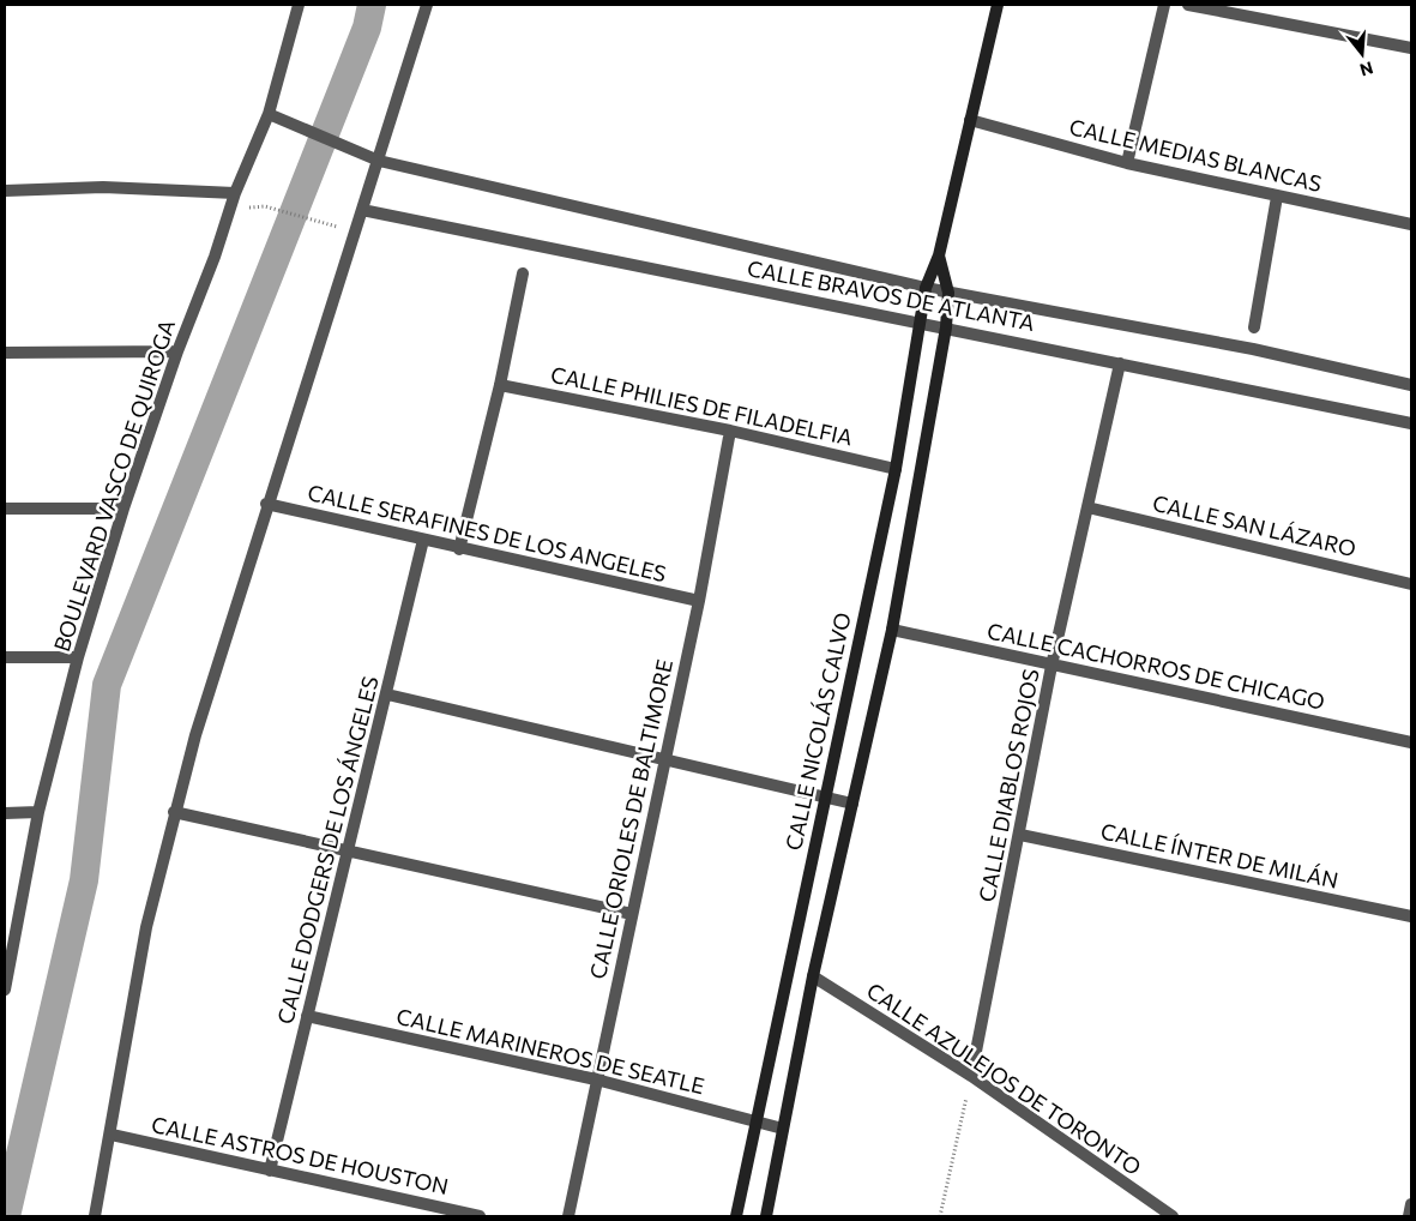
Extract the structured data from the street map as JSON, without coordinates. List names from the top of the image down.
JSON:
{
  "streets": {
    "street": [
      "CALLE MEDIAS BLANCAS",
      "CALLE BRAVOS DE ATLANTA",
      "CALLE PHILIES DE FILADELFIA",
      "BOULEVARD VASCO DE QUIROGA",
      "CALLE SAN LÁZARO",
      "CALLE SERAFINES DE LOS ANGELES",
      "CALLE CACHORROS DE CHICAGO",
      "CALLE NICOLÁS CALVO",
      "CALLE DIABLOS ROJOS",
      "CALLE ORIOLES DE BALTIMORE",
      "CALLE DODGERS DE LOS ÁNGELES",
      "CALLE ÍNTER DE MILÁN",
      "CALLE MARINEROS DE SEATLE",
      "CALLE AZULEJOS DE TORONTO",
      "CALLE ASTROS DE HOUSTON"
    ]
  },
  "crossings": [
    ["CALLE MEDIAS BLANCAS", "CALLE NICOLÁS CALVO"],
    ["CALLE BRAVOS DE ATLANTA", "BOULEVARD VASCO DE QUIROGA"],
    ["CALLE BRAVOS DE ATLANTA", "CALLE NICOLÁS CALVO"],
    ["CALLE BRAVOS DE ATLANTA", "CALLE DIABLOS ROJOS"],
    ["CALLE PHILIES DE FILADELFIA", "CALLE NICOLÁS CALVO"],
    ["CALLE PHILIES DE FILADELFIA", "CALLE ORIOLES DE BALTIMORE"],
    ["CALLE SAN LÁZARO", "CALLE DIABLOS ROJOS"],
    ["CALLE SERAFINES DE LOS ANGELES", "CALLE ORIOLES DE BALTIMORE"],
    ["CALLE SERAFINES DE LOS ANGELES", "CALLE DODGERS DE LOS ÁNGELES"],
    ["CALLE CACHORROS DE CHICAGO", "CALLE NICOLÁS CALVO"],
    ["CALLE CACHORROS DE CHICAGO", "CALLE DIABLOS ROJOS"],
    ["CALLE NICOLÁS CALVO", "CALLE MARINEROS DE SEATLE"],
    ["CALLE NICOLÁS CALVO", "CALLE AZULEJOS DE TORONTO"],
    ["CALLE DIABLOS ROJOS", "CALLE ÍNTER DE MILÁN"],
    ["CALLE DIABLOS ROJOS", "CALLE AZULEJOS DE TORONTO"],
    ["CALLE ORIOLES DE BALTIMORE", "CALLE MARINEROS DE SEATLE"],
    ["CALLE DODGERS DE LOS ÁNGELES", "CALLE MARINEROS DE SEATLE"],
    ["CALLE DODGERS DE LOS ÁNGELES", "CALLE ASTROS DE HOUSTON"]
  ],
  "north": "bottom"
}
